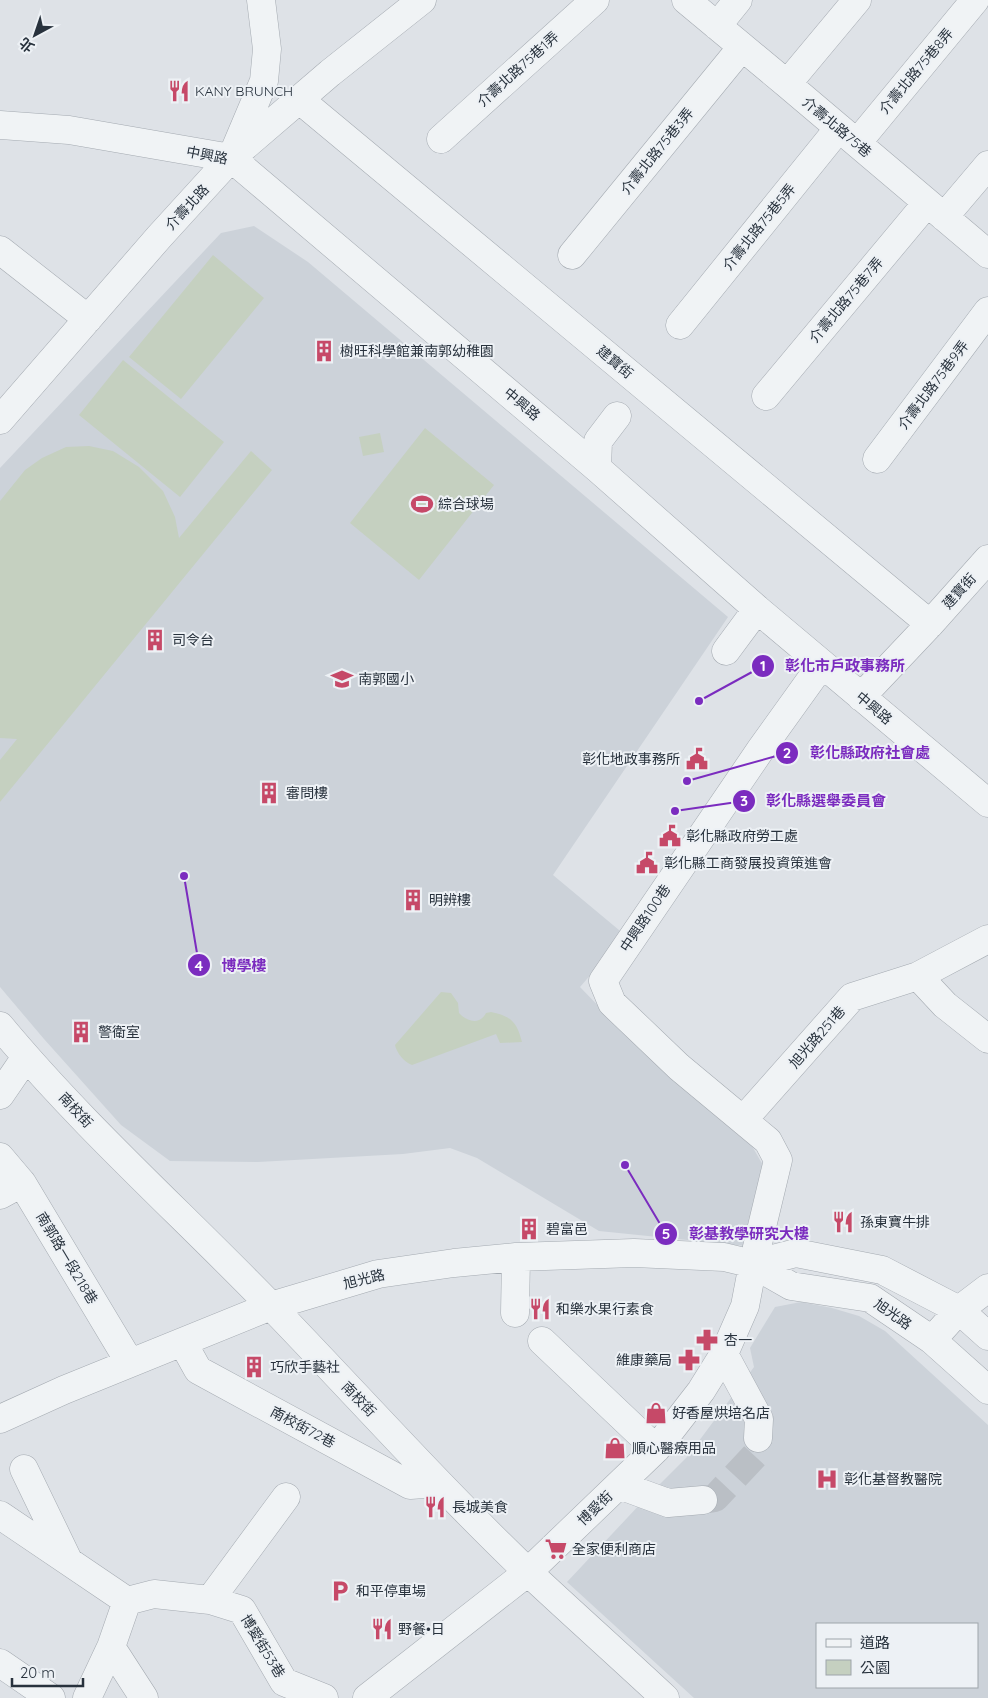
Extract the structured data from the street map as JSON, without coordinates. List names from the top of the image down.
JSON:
{
  "streets": {
    "street": [
      "介壽北路75巷1弄",
      "介壽北路75巷8弄",
      "介壽北路75巷",
      "介壽北路75巷3弄",
      "中興路",
      "介壽北路",
      "介壽北路75巷5弄",
      "介壽北路75巷7弄",
      "建寶街",
      "介壽北路75巷9弄",
      "中興路100巷",
      "旭光路251巷",
      "南校街",
      "南郭路一段218巷",
      "旭光路",
      "南校街72巷",
      "博愛街",
      "博愛街53巷"
    ]
  },
  "crossings": [
    ["介壽北路75巷8弄", "介壽北路75巷"],
    ["介壽北路75巷8弄", "介壽北路75巷5弄"],
    ["介壽北路75巷", "介壽北路75巷3弄"],
    ["介壽北路75巷", "介壽北路75巷5弄"],
    ["介壽北路75巷", "介壽北路75巷7弄"],
    ["中興路", "介壽北路"],
    ["中興路", "建寶街"],
    ["中興路", "中興路100巷"],
    ["介壽北路", "建寶街"],
    ["中興路100巷", "旭光路251巷"],
    ["南校街", "旭光路"],
    ["南校街", "南校街72巷"],
    ["南校街", "博愛街"],
    ["南郭路一段218巷", "旭光路"],
    ["旭光路", "南校街72巷"],
    ["旭光路", "博愛街"]
  ],
  "places": {
    "restaurant": [
      "KANY BRUNCH",
      "孫東寶牛排",
      "和樂水果行素食",
      "長城美食",
      "野餐•日"
    ],
    "building": [
      "樹旺科學館兼南郭幼稚園",
      "司令台",
      "審問樓",
      "明辨樓",
      "警衛室",
      "碧富邑",
      "巧欣手藝社"
    ],
    "sports": ["綜合球場"],
    "school or university": ["南郭國小"],
    "other": [
      "彰化市戶政事務所",
      "彰化縣政府社會處",
      "彰化縣選舉委員會",
      "博學樓",
      "彰基教學研究大樓"
    ],
    "public building": ["彰化地政事務所", "彰化縣政府勞工處", "彰化縣工商發展投資策進會"],
    "pharmacy": ["杏一", "維康藥局"],
    "shop": ["好香屋烘培名店", "順心醫療用品"],
    "hospital": ["彰化基督教醫院"],
    "supermarket": ["全家便利商店"],
    "parking": ["和平停車場"]
  },
  "legend": ["道路", "公園"],
  "scale_bar": "20 m",
  "north": "bottom left"
}
